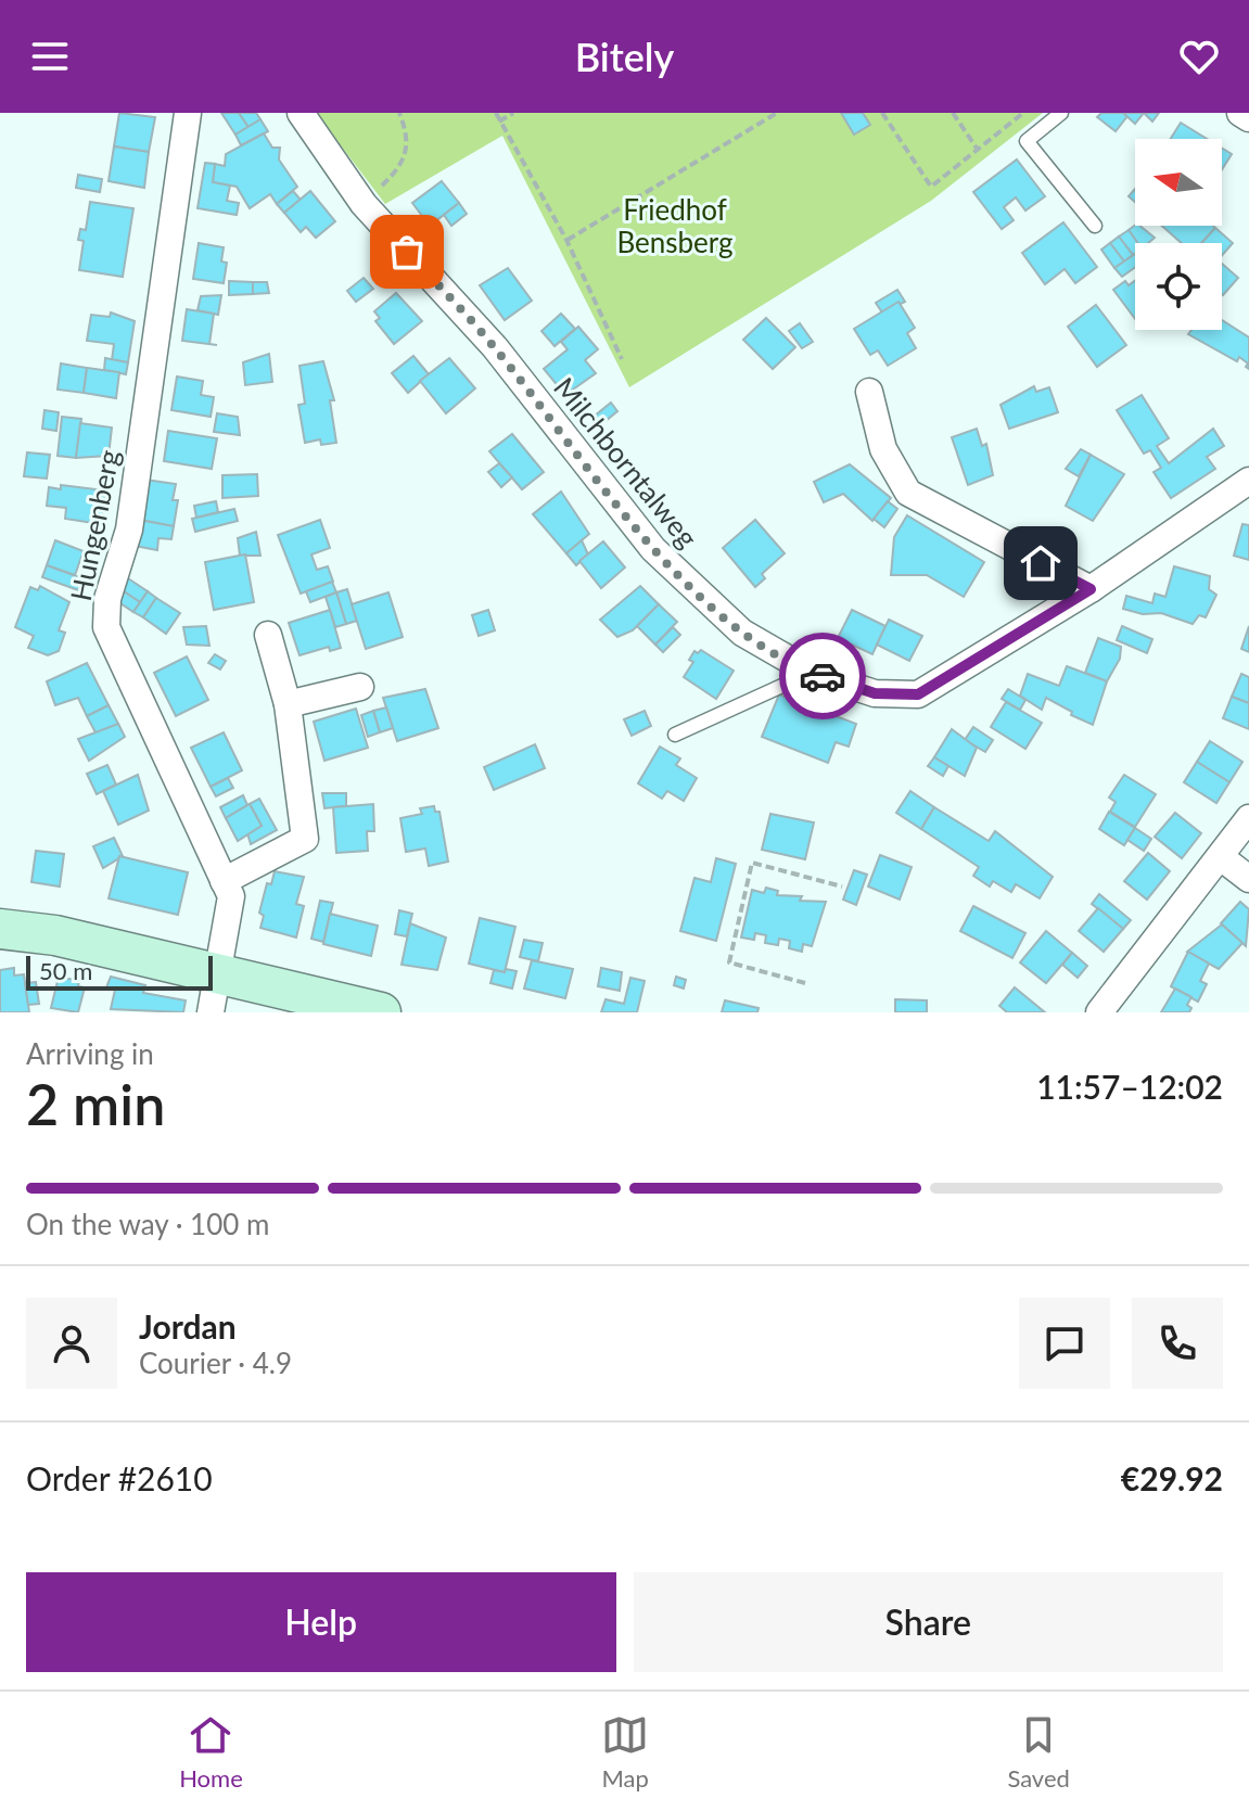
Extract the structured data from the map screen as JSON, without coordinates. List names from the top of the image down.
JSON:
{
  "streets": {
    "street": ["Milchborntalweg", "Hungenberg"]
  },
  "parks": ["Friedhof Bensberg"],
  "scale_bar": "50 m",
  "north": "left",
  "page": {
    "header": "Bitely",
    "scale": "50 m",
    "heading": ["2 min", "Arriving in", "11:57–12:02"],
    "panel": [
      "Jordan",
      "Courier · 4.9",
      "Order #2610",
      "€29.92"
    ],
    "bar": "On the way · 100 m",
    "buttons": ["Help", "Share"],
    "tabs": ["Home", "Map", "Saved"]
  }
}
